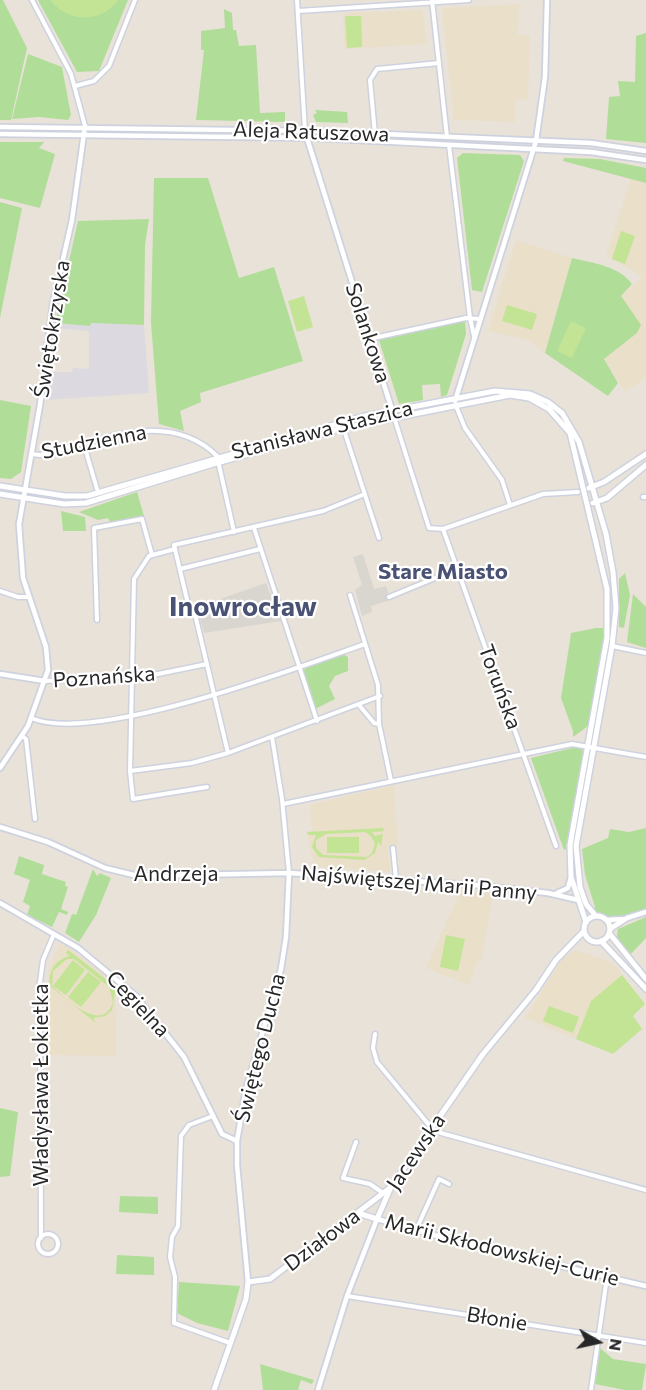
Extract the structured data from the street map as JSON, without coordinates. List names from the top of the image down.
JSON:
{
  "streets": {
    "main road": [
      "Stanisława Staszica",
      "Świętego Ducha",
      "Jacewska",
      "Działowa",
      "Marii Skłodowskiej-Curie"
    ],
    "street": [
      "Aleja Ratuszowa",
      "Świętokrzyska",
      "Solankowa",
      "Studzienna",
      "Poznańska",
      "Toruńska",
      "Andrzeja",
      "Najświętszej Marii Panny",
      "Cegielna",
      "Władysława Łokietka",
      "Błonie"
    ]
  },
  "crossings": [
    ["Aleja Ratuszowa", "Świętokrzyska"],
    ["Aleja Ratuszowa", "Solankowa"],
    ["Świętokrzyska", "Stanisława Staszica"],
    ["Świętokrzyska", "Studzienna"],
    ["Świętokrzyska", "Poznańska"],
    ["Solankowa", "Stanisława Staszica"],
    ["Solankowa", "Toruńska"],
    ["Stanisława Staszica", "Studzienna"],
    ["Andrzeja", "Najświętszej Marii Panny"],
    ["Andrzeja", "Świętego Ducha"],
    ["Najświętszej Marii Panny", "Świętego Ducha"],
    ["Cegielna", "Świętego Ducha"],
    ["Cegielna", "Władysława Łokietka"],
    ["Świętego Ducha", "Działowa"],
    ["Jacewska", "Działowa"],
    ["Jacewska", "Marii Skłodowskiej-Curie"],
    ["Jacewska", "Błonie"],
    ["Działowa", "Marii Skłodowskiej-Curie"]
  ],
  "districts": ["Stare Miasto", "Inowrocław"],
  "north": "right"
}
